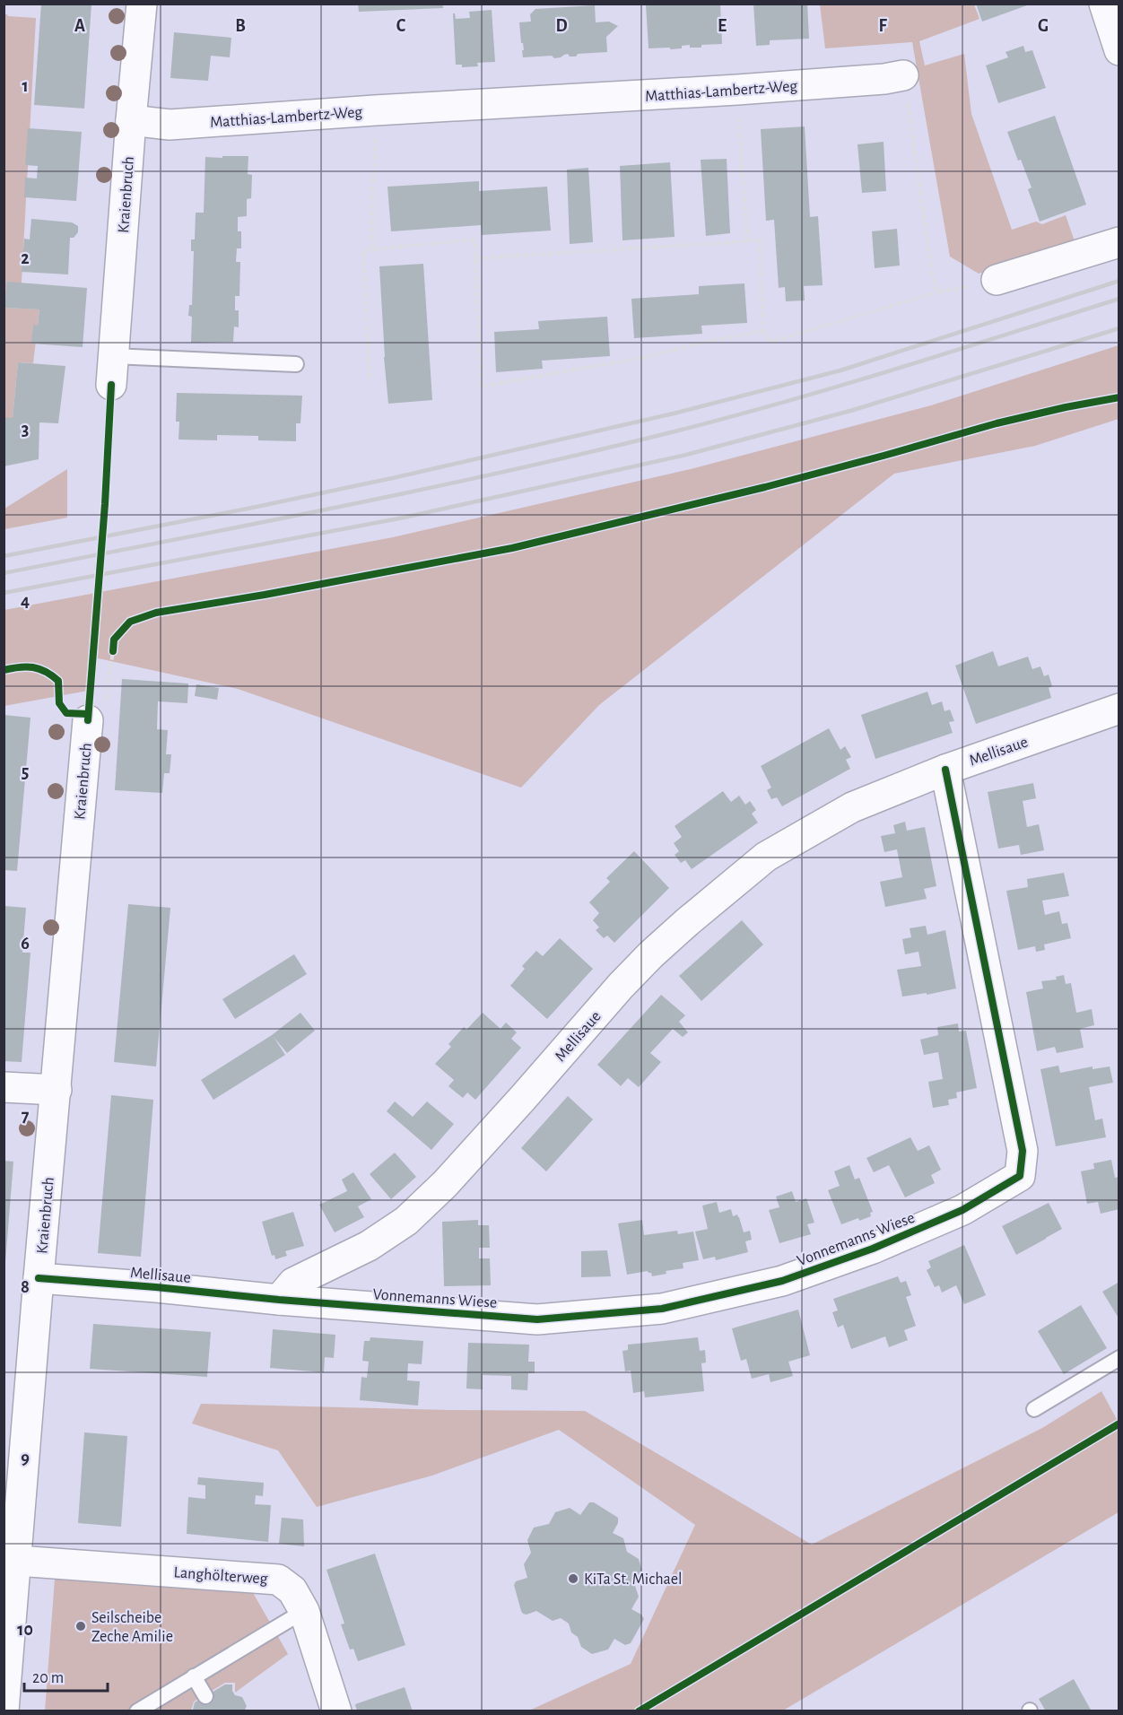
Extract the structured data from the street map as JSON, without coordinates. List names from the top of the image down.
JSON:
{
  "streets": {
    "street": [
      "Matthias-Lambertz-Weg",
      "Kraienbruch",
      "Mellisaue",
      "Vonnemanns Wiese",
      "Langhölterweg"
    ]
  },
  "crossings": [
    ["Matthias-Lambertz-Weg", "Kraienbruch"],
    ["Kraienbruch", "Mellisaue"],
    ["Kraienbruch", "Langhölterweg"],
    ["Mellisaue", "Vonnemanns Wiese"]
  ],
  "places": ["KiTa St. Michael", "Seilscheibe Zeche Amilie"],
  "scale_bar": "20 m",
  "grid": {
    "columns": [
      "A",
      "B",
      "C",
      "D",
      "E",
      "F",
      "G"
    ],
    "rows": [
      "1",
      "2",
      "3",
      "4",
      "5",
      "6",
      "7",
      "8",
      "9",
      "10"
    ]
  }
}
